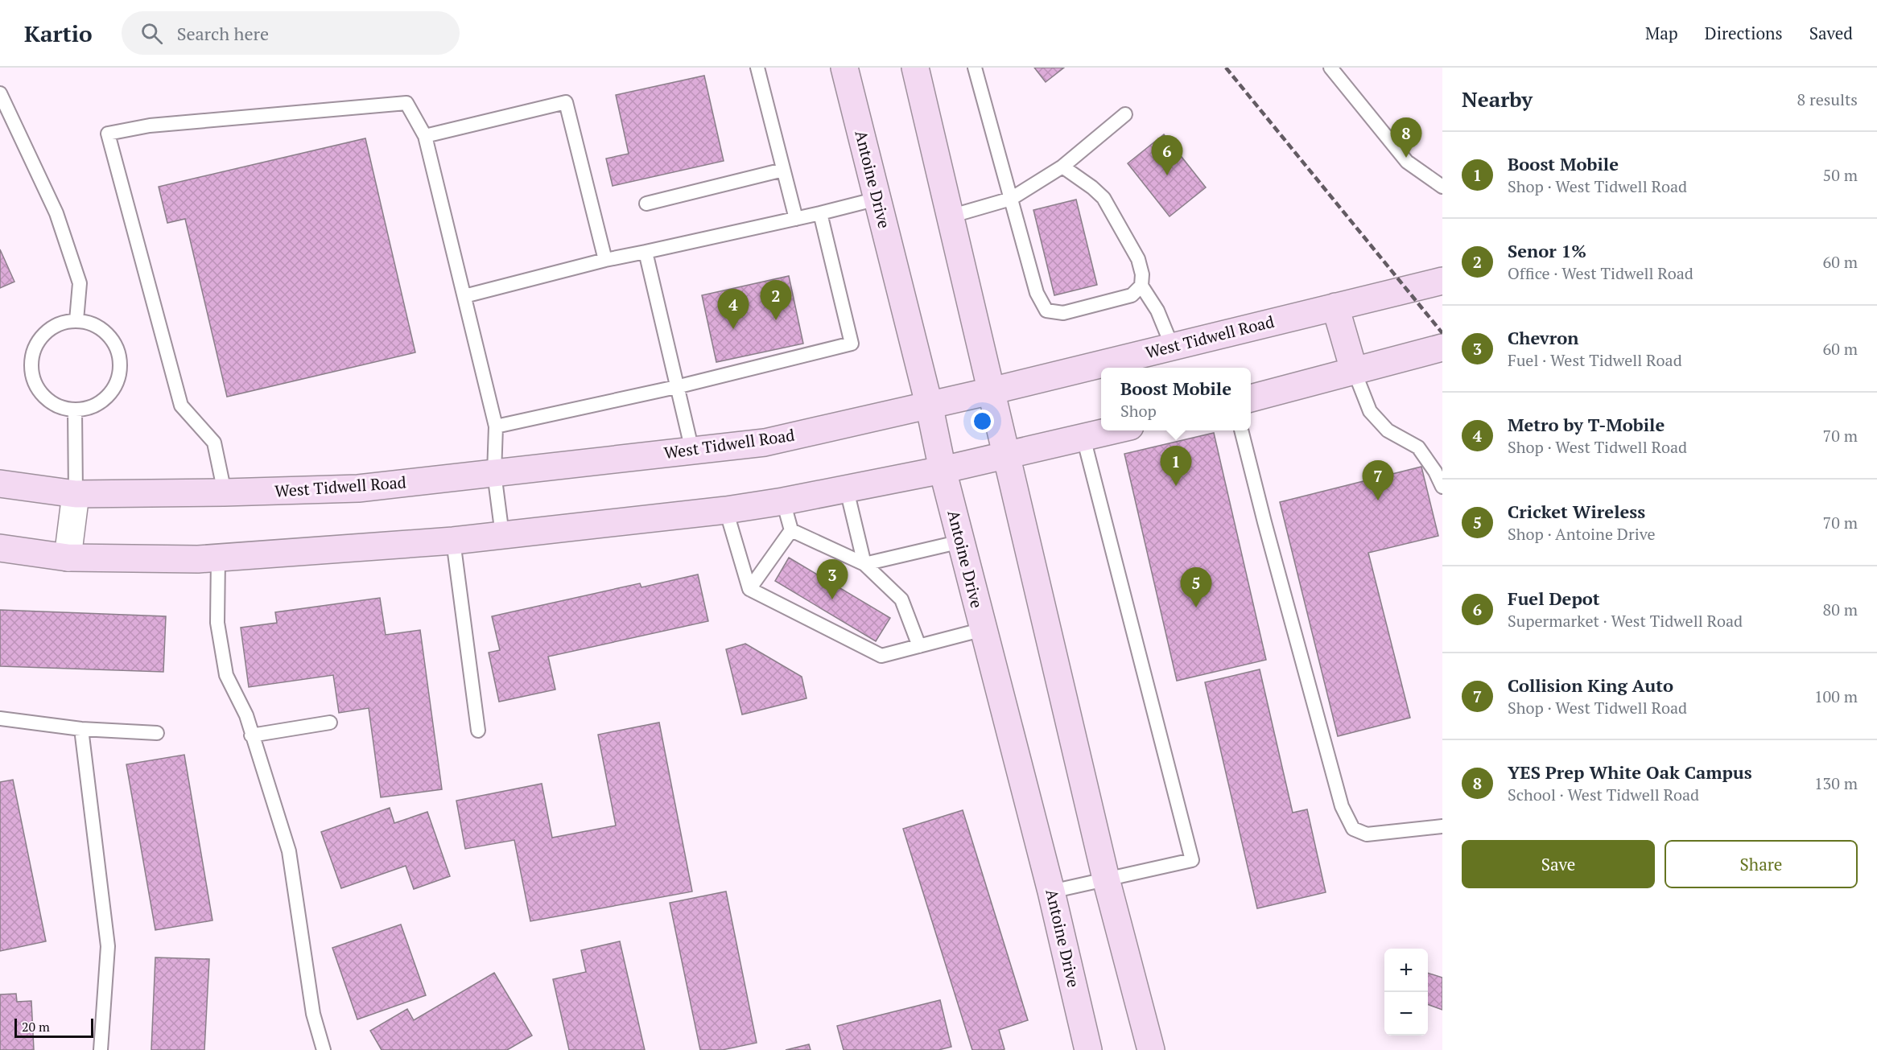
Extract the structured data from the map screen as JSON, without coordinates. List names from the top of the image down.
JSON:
{
  "streets": {
    "main road": ["Antoine Drive", "West Tidwell Road"]
  },
  "crossings": [
    ["Antoine Drive", "West Tidwell Road"]
  ],
  "scale_bar": "20 m",
  "page": {
    "header": "Kartio",
    "search": "Search here",
    "nav": ["Map", "Directions", "Saved"],
    "heading": ["Nearby", "8 results"],
    "pins": [
      "8",
      "6",
      "2",
      "4",
      "1",
      "7",
      "3",
      "5"
    ],
    "list": [
      {
        "mark": "1",
        "name": "Boost Mobile",
        "note": "Shop · West Tidwell Road",
        "value": "50 m"
      },
      {
        "mark": "2",
        "name": "Senor 1%",
        "note": "Office · West Tidwell Road",
        "value": "60 m"
      },
      {
        "mark": "3",
        "name": "Chevron",
        "note": "Fuel · West Tidwell Road",
        "value": "60 m"
      },
      {
        "mark": "4",
        "name": "Metro by T-Mobile",
        "note": "Shop · West Tidwell Road",
        "value": "70 m"
      },
      {
        "mark": "5",
        "name": "Cricket Wireless",
        "note": "Shop · Antoine Drive",
        "value": "70 m"
      },
      {
        "mark": "6",
        "name": "Fuel Depot",
        "note": "Supermarket · West Tidwell Road",
        "value": "80 m"
      },
      {
        "mark": "7",
        "name": "Collision King Auto",
        "note": "Shop · West Tidwell Road",
        "value": "100 m"
      },
      {
        "mark": "8",
        "name": "YES Prep White Oak Campus",
        "note": "School · West Tidwell Road",
        "value": "130 m"
      }
    ],
    "popup": ["Boost Mobile", "Shop"],
    "buttons": ["Save", "Share"],
    "map_buttons": ["+", "−"],
    "scale": "20 m"
  }
}
